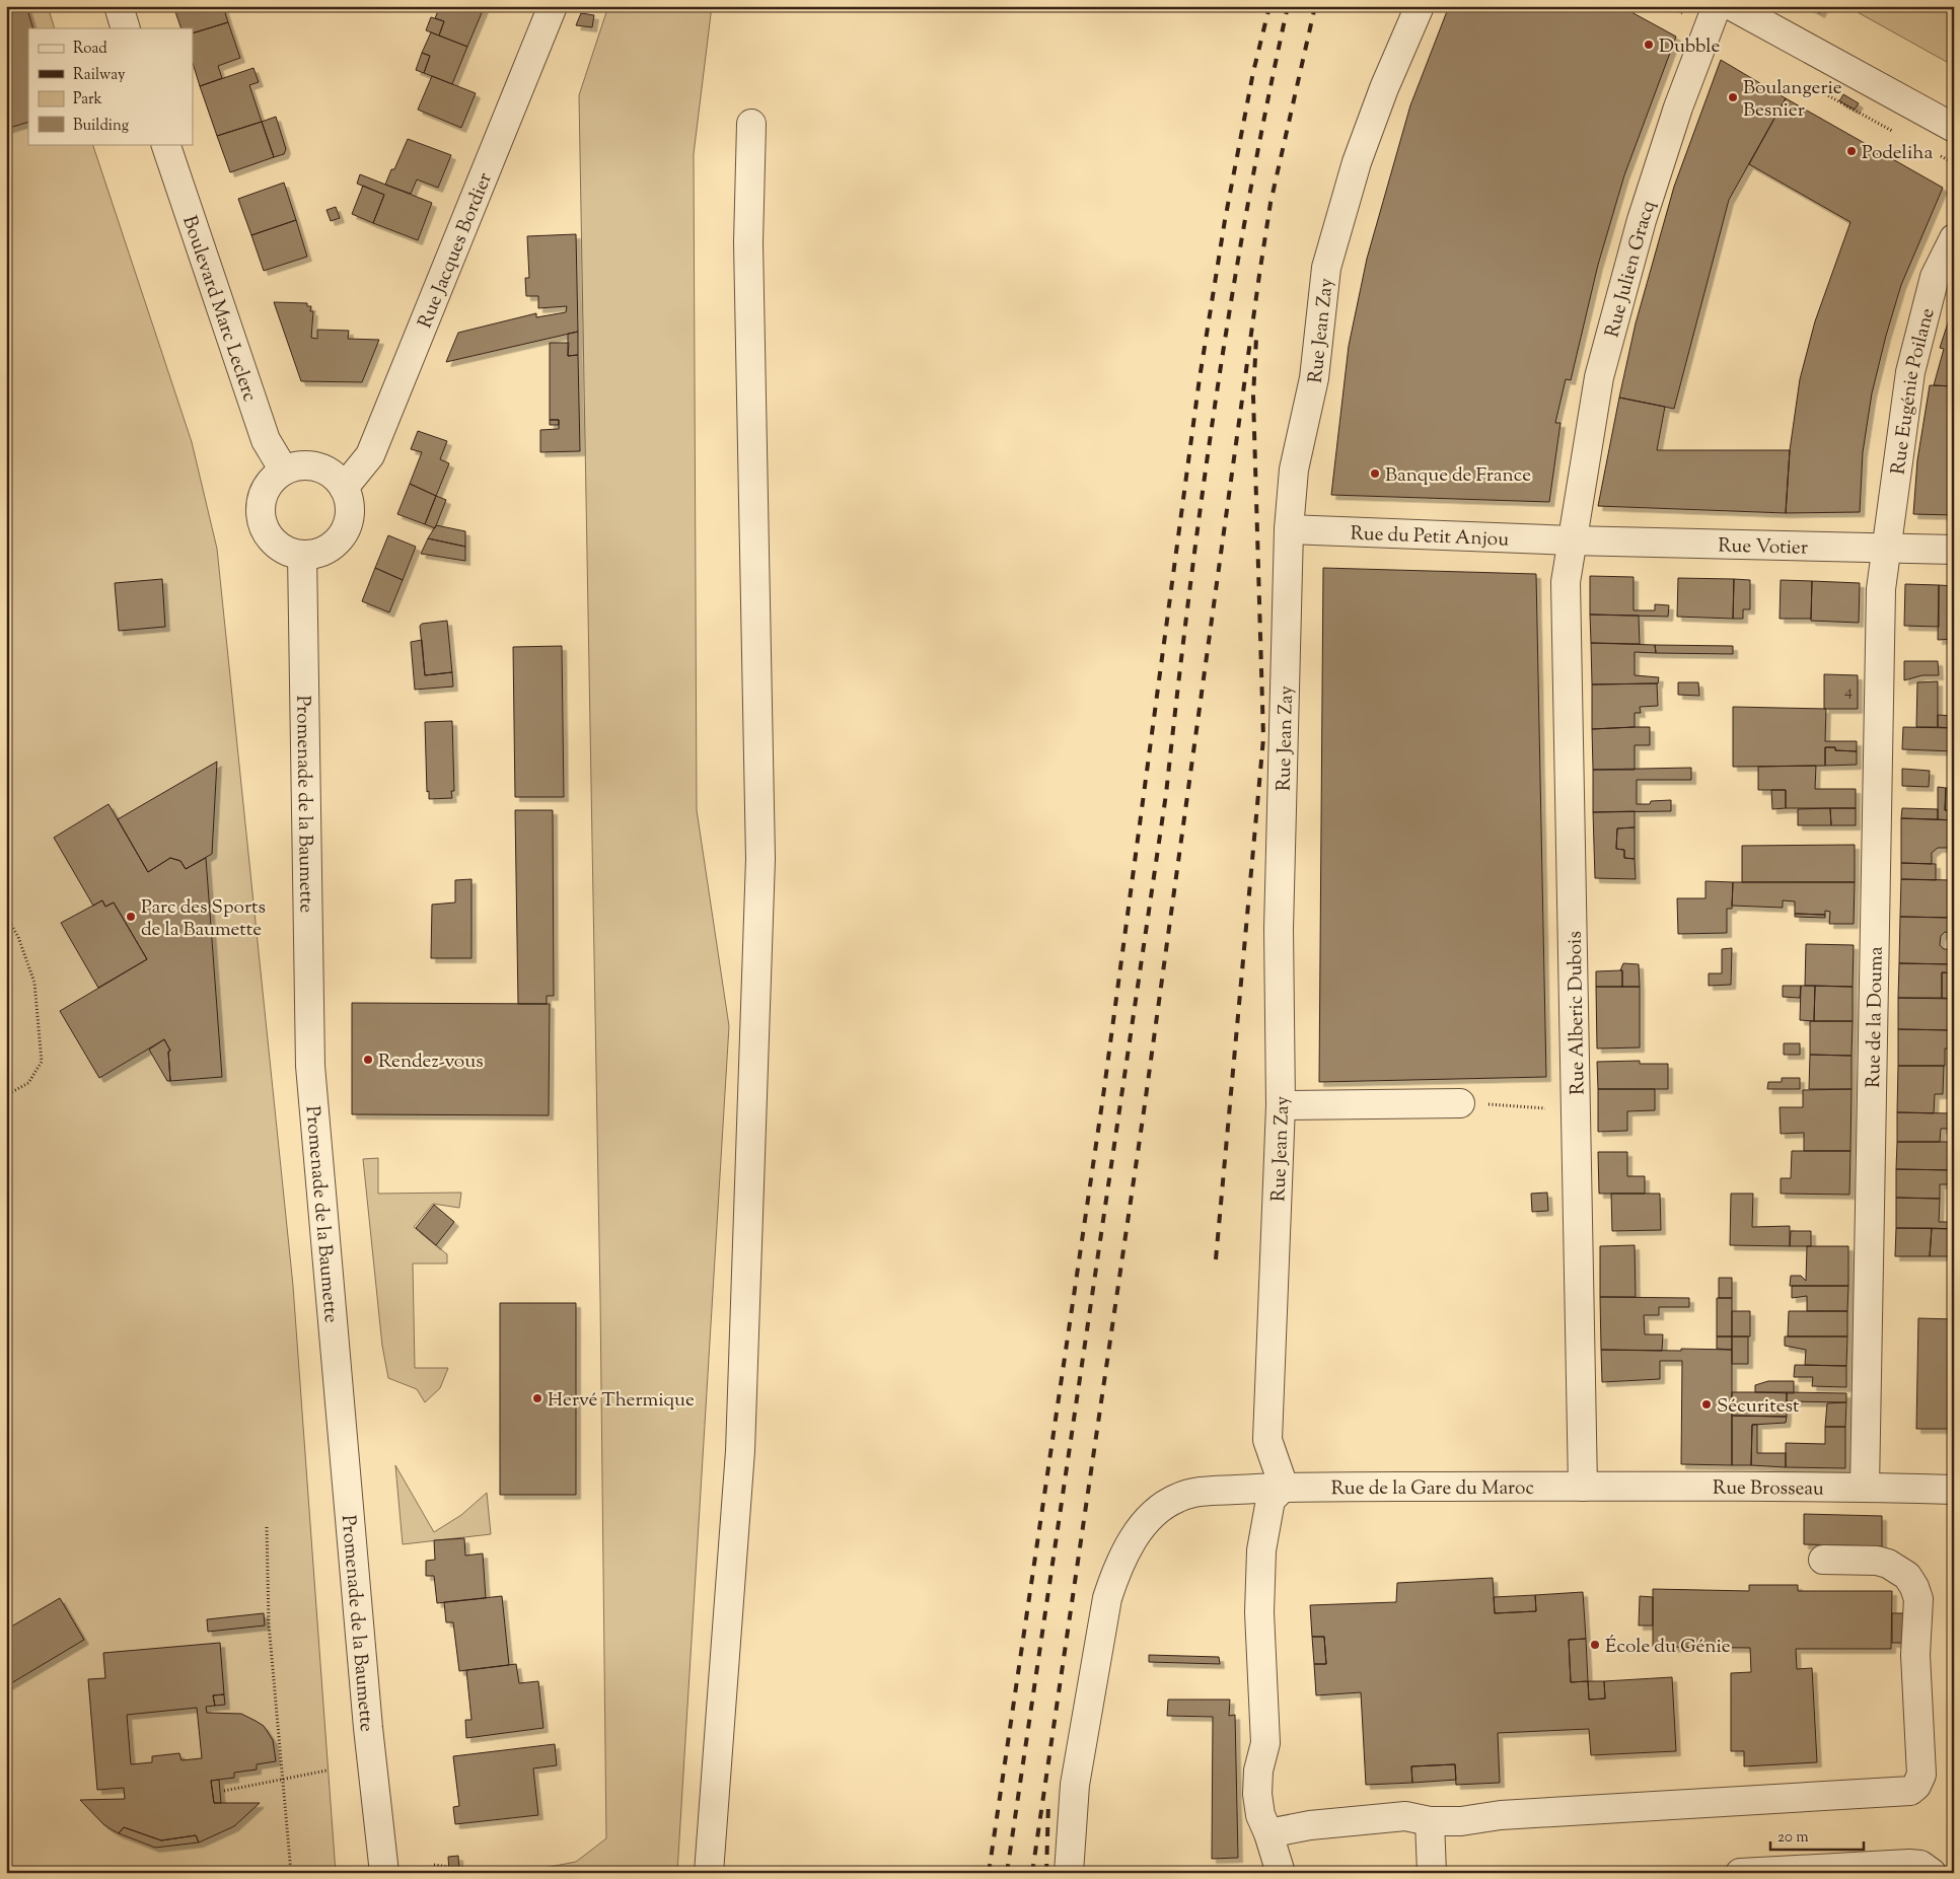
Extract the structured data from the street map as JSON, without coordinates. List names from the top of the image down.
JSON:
{
  "streets": {
    "street": [
      "Rue Jacques Bordier",
      "Rue Julien Gracq",
      "Boulevard Marc Leclerc",
      "Rue Jean Zay",
      "Rue Eugénie Poilane",
      "Rue du Petit Anjou",
      "Rue Votier",
      "Promenade de la Baumette",
      "Rue Alberic Dubois",
      "Rue de la Douma",
      "Rue de la Gare du Maroc",
      "Rue Brosseau"
    ]
  },
  "crossings": [
    ["Rue Jacques Bordier", "Boulevard Marc Leclerc"],
    ["Rue Jacques Bordier", "Promenade de la Baumette"],
    ["Rue Julien Gracq", "Rue du Petit Anjou"],
    ["Rue Julien Gracq", "Rue Votier"],
    ["Rue Julien Gracq", "Rue Alberic Dubois"],
    ["Boulevard Marc Leclerc", "Promenade de la Baumette"],
    ["Rue Jean Zay", "Rue du Petit Anjou"],
    ["Rue Jean Zay", "Rue de la Gare du Maroc"],
    ["Rue Eugénie Poilane", "Rue Votier"],
    ["Rue Eugénie Poilane", "Rue de la Douma"],
    ["Rue du Petit Anjou", "Rue Votier"],
    ["Rue du Petit Anjou", "Rue Alberic Dubois"],
    ["Rue Votier", "Rue Alberic Dubois"],
    ["Rue Votier", "Rue de la Douma"],
    ["Rue Alberic Dubois", "Rue de la Gare du Maroc"],
    ["Rue Alberic Dubois", "Rue Brosseau"],
    ["Rue de la Douma", "Rue Brosseau"],
    ["Rue de la Gare du Maroc", "Rue Brosseau"]
  ],
  "places": [
    "Dubble",
    "Boulangerie Besnier",
    "Podeliha",
    "Banque de France",
    "Parc des Sports de la Baumette",
    "Rendez-vous",
    "Hervé Thermique",
    "Sécuritest",
    "École du Génie"
  ],
  "house_numbers": ["4"],
  "legend": [
    "Road",
    "Railway",
    "Park",
    "Building"
  ],
  "scale_bar": "20 m"
}
